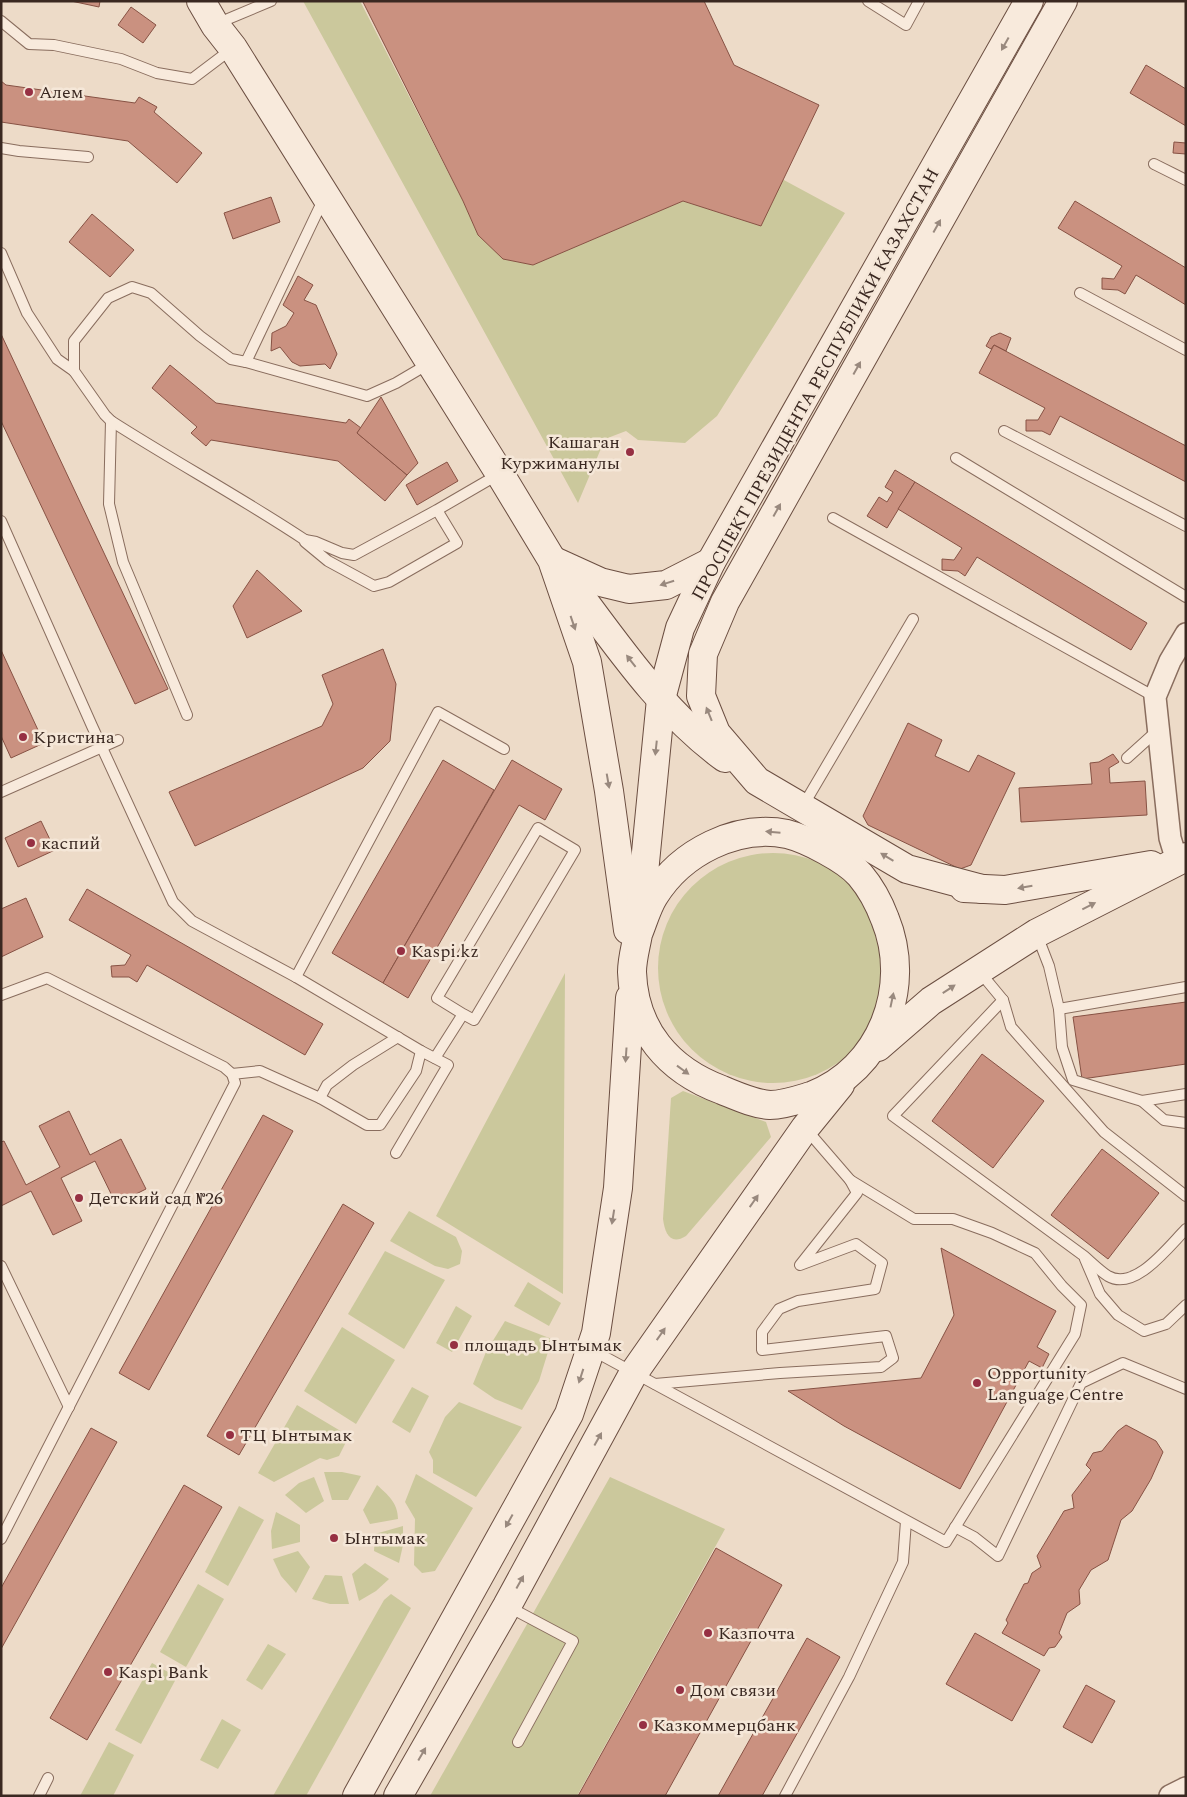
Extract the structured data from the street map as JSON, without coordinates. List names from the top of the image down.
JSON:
{
  "streets": {
    "main road": ["ПРОСПЕКТ ПРЕЗИДЕНТА РЕСПУБЛИКИ КАЗАХСТАН"]
  },
  "places": [
    "Алем",
    "Кашаган Куржиманулы",
    "Кристина",
    "каспий",
    "Kaspi.kz",
    "Детский сад №26",
    "площадь Ынтымак",
    "Opportunity Language Centre",
    "ТЦ Ынтымак",
    "Ынтымак",
    "Казпочта",
    "Kaspi Bank",
    "Дом связи",
    "Казкоммерцбанк"
  ]
}
